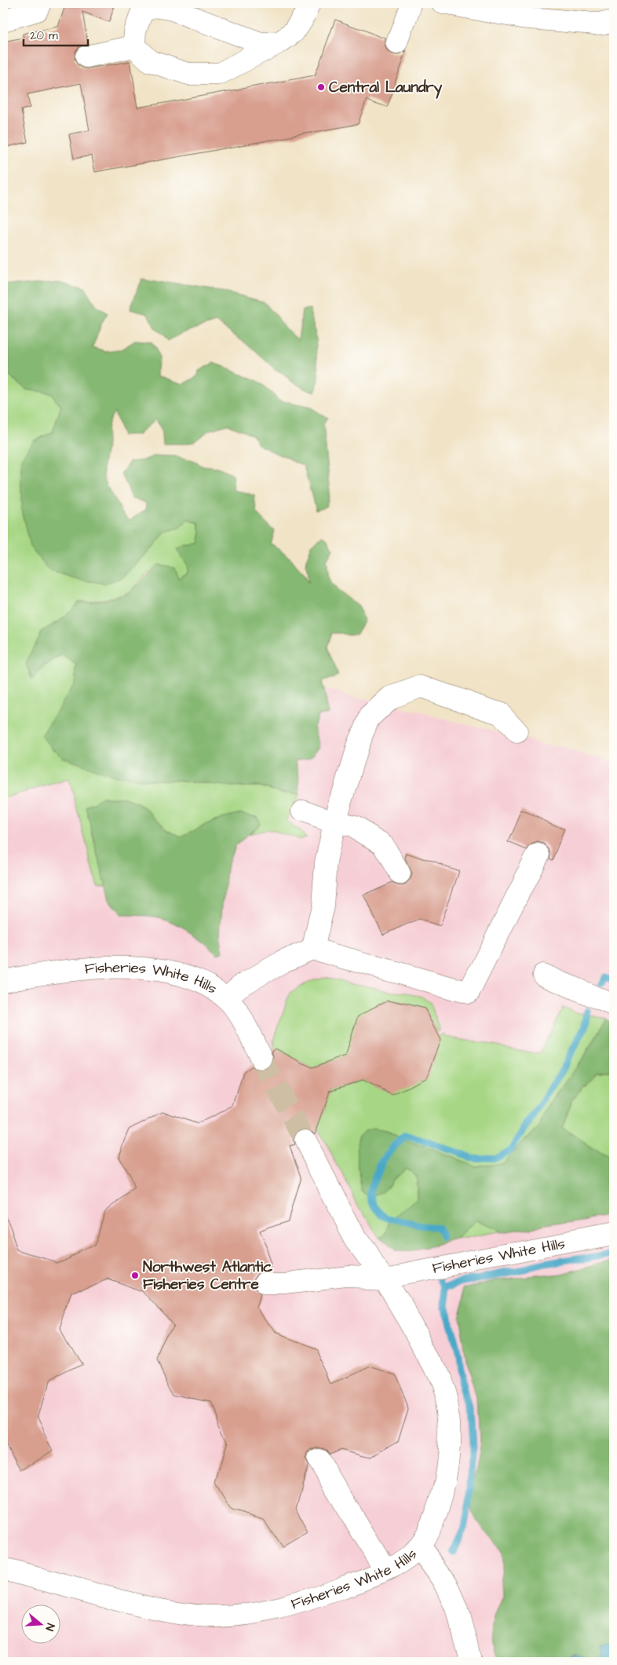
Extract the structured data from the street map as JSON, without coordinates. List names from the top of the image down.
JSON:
{
  "streets": {
    "street": ["Fisheries White Hills"]
  },
  "places": ["Central Laundry", "Northwest Atlantic Fisheries Centre"],
  "scale_bar": "20 m",
  "north": "right"
}
